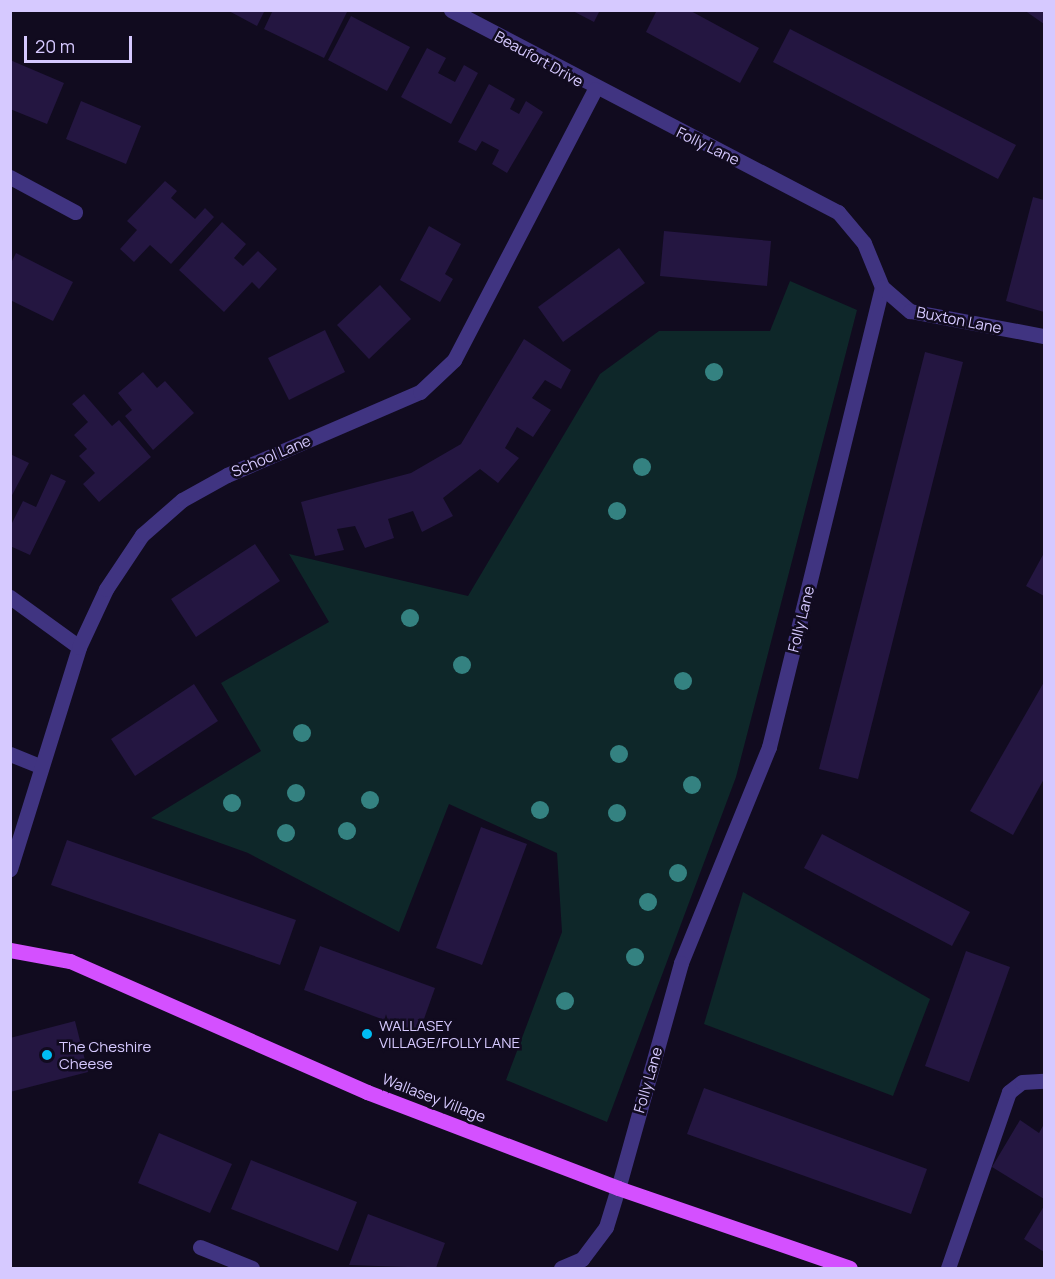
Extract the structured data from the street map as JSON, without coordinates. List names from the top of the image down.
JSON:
{
  "streets": {
    "main road": ["Wallasey Village"],
    "street": [
      "Beaufort Drive",
      "Folly Lane",
      "Buxton Lane",
      "School Lane"
    ]
  },
  "crossings": [
    ["Beaufort Drive", "Folly Lane"],
    ["Beaufort Drive", "School Lane"],
    ["Folly Lane", "Buxton Lane"],
    ["Folly Lane", "School Lane"],
    ["Folly Lane", "Wallasey Village"]
  ],
  "places": ["WALLASEY VILLAGE/FOLLY LANE", "The Cheshire Cheese"],
  "scale_bar": "20 m"
}
